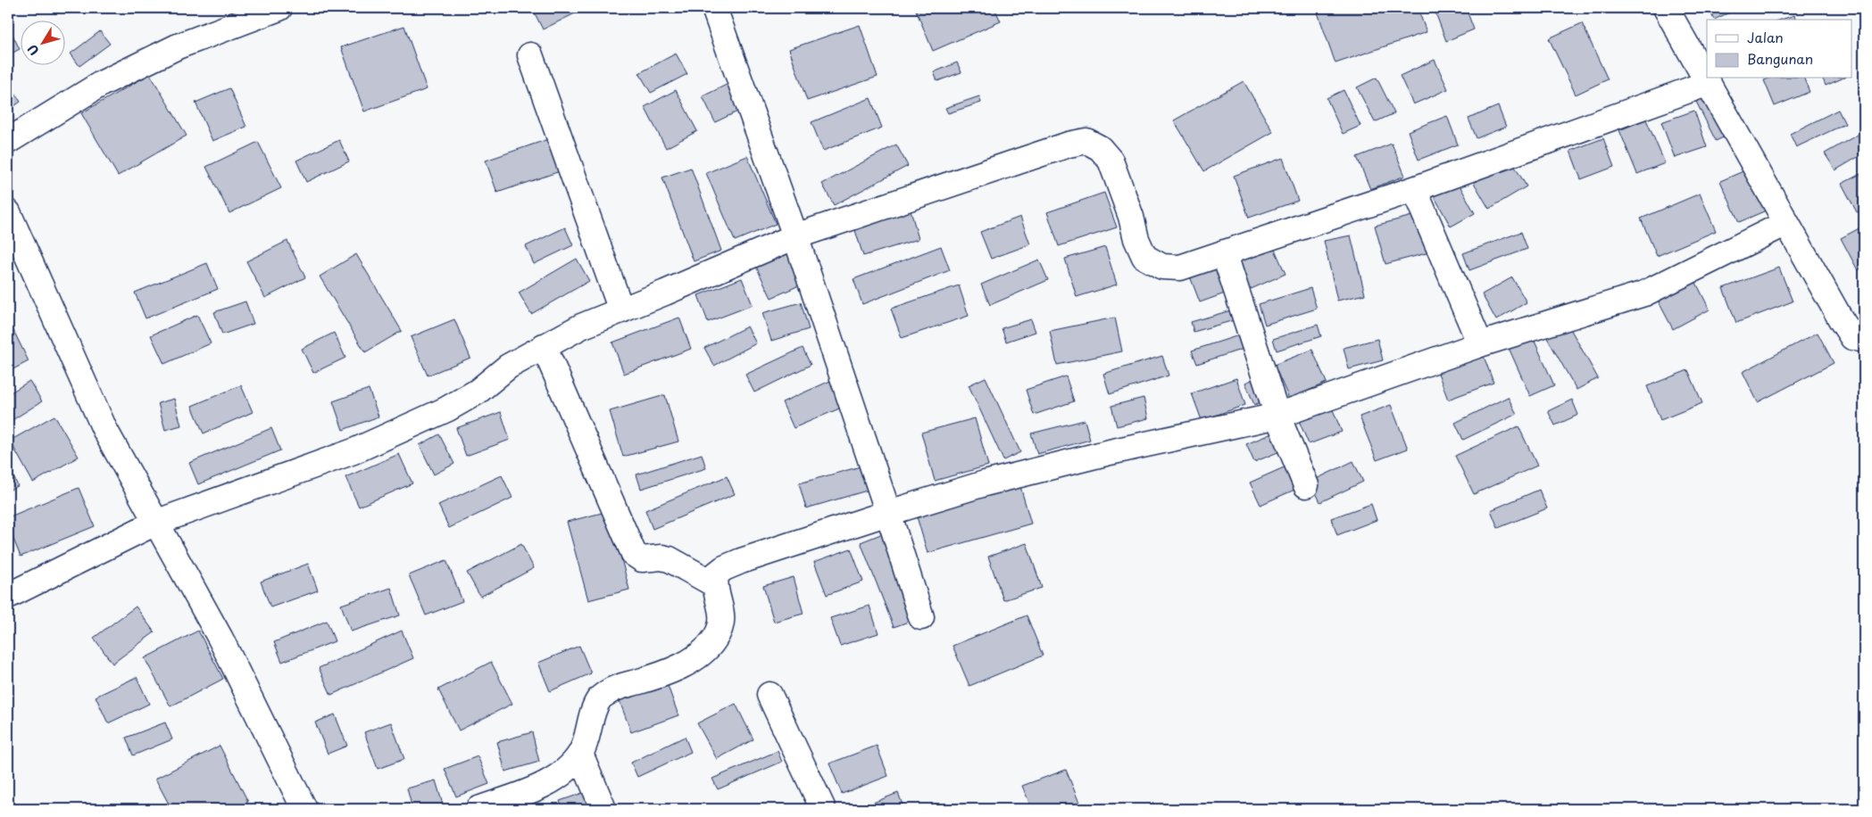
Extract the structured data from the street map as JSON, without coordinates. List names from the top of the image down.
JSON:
{
  "legend": ["Jalan", "Bangunan"],
  "north": "bottom left"
}
